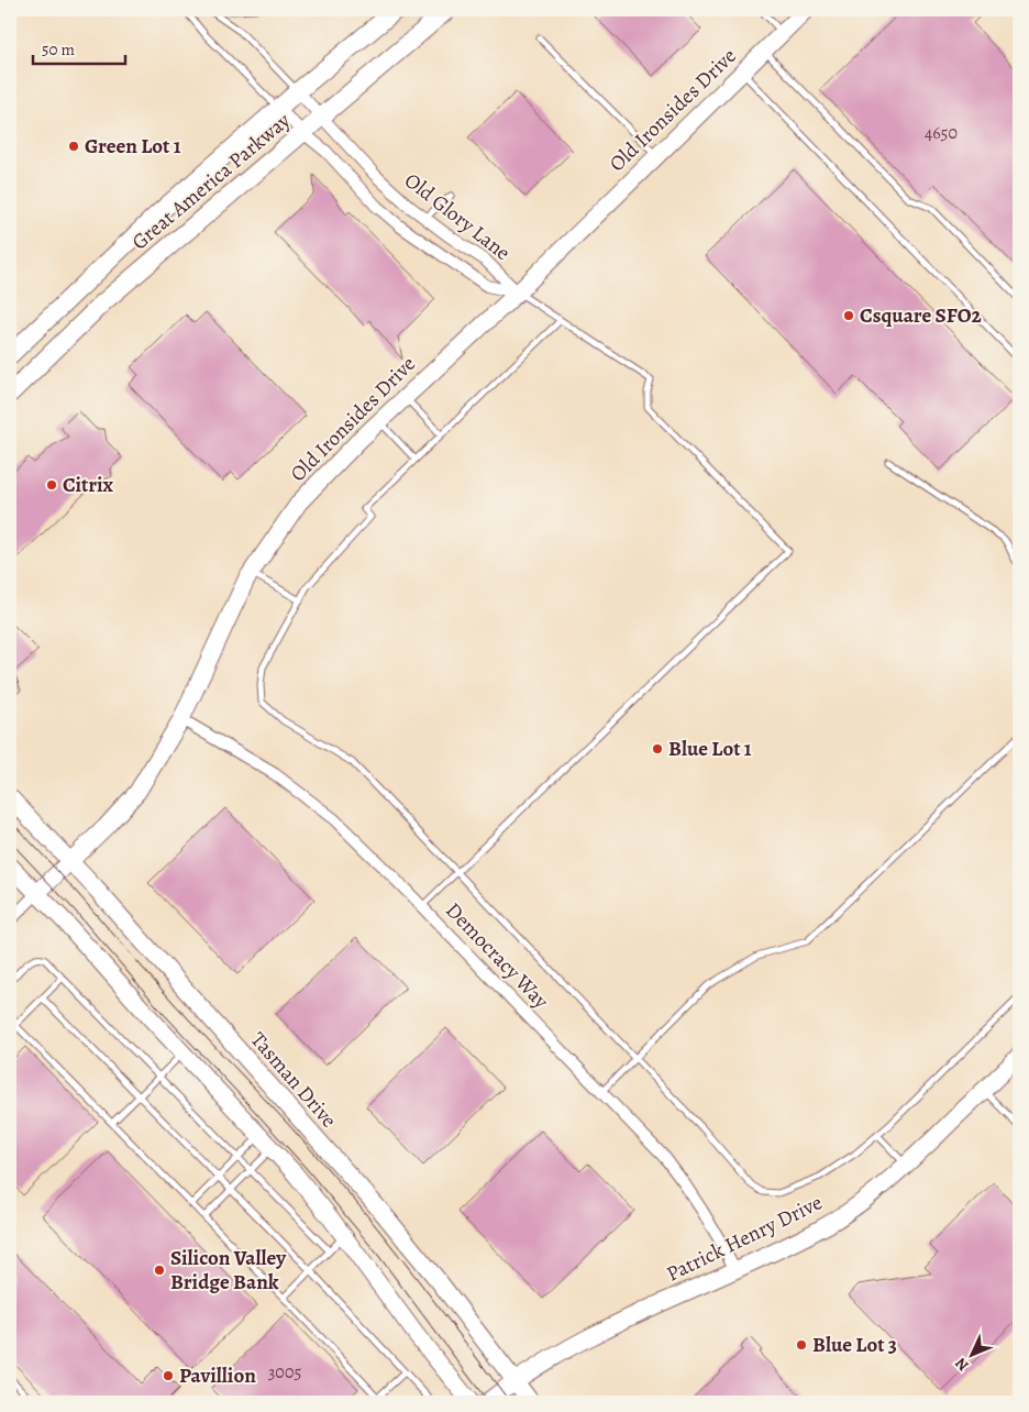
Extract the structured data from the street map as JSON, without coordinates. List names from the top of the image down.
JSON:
{
  "streets": {
    "main road": ["Great America Parkway"],
    "street": [
      "Old Ironsides Drive",
      "Old Glory Lane",
      "Democracy Way",
      "Tasman Drive",
      "Patrick Henry Drive"
    ]
  },
  "crossings": [
    ["Old Ironsides Drive", "Old Glory Lane"],
    ["Old Ironsides Drive", "Democracy Way"],
    ["Old Ironsides Drive", "Tasman Drive"],
    ["Great America Parkway", "Old Glory Lane"],
    ["Democracy Way", "Patrick Henry Drive"],
    ["Tasman Drive", "Patrick Henry Drive"]
  ],
  "places": [
    "Green Lot 1",
    "Csquare SFO2",
    "Citrix",
    "Blue Lot 1",
    "Silicon Valley Bridge Bank",
    "Blue Lot 3",
    "Pavillion"
  ],
  "house_numbers": ["4650", "3005"],
  "scale_bar": "50 m",
  "north": "bottom left"
}
